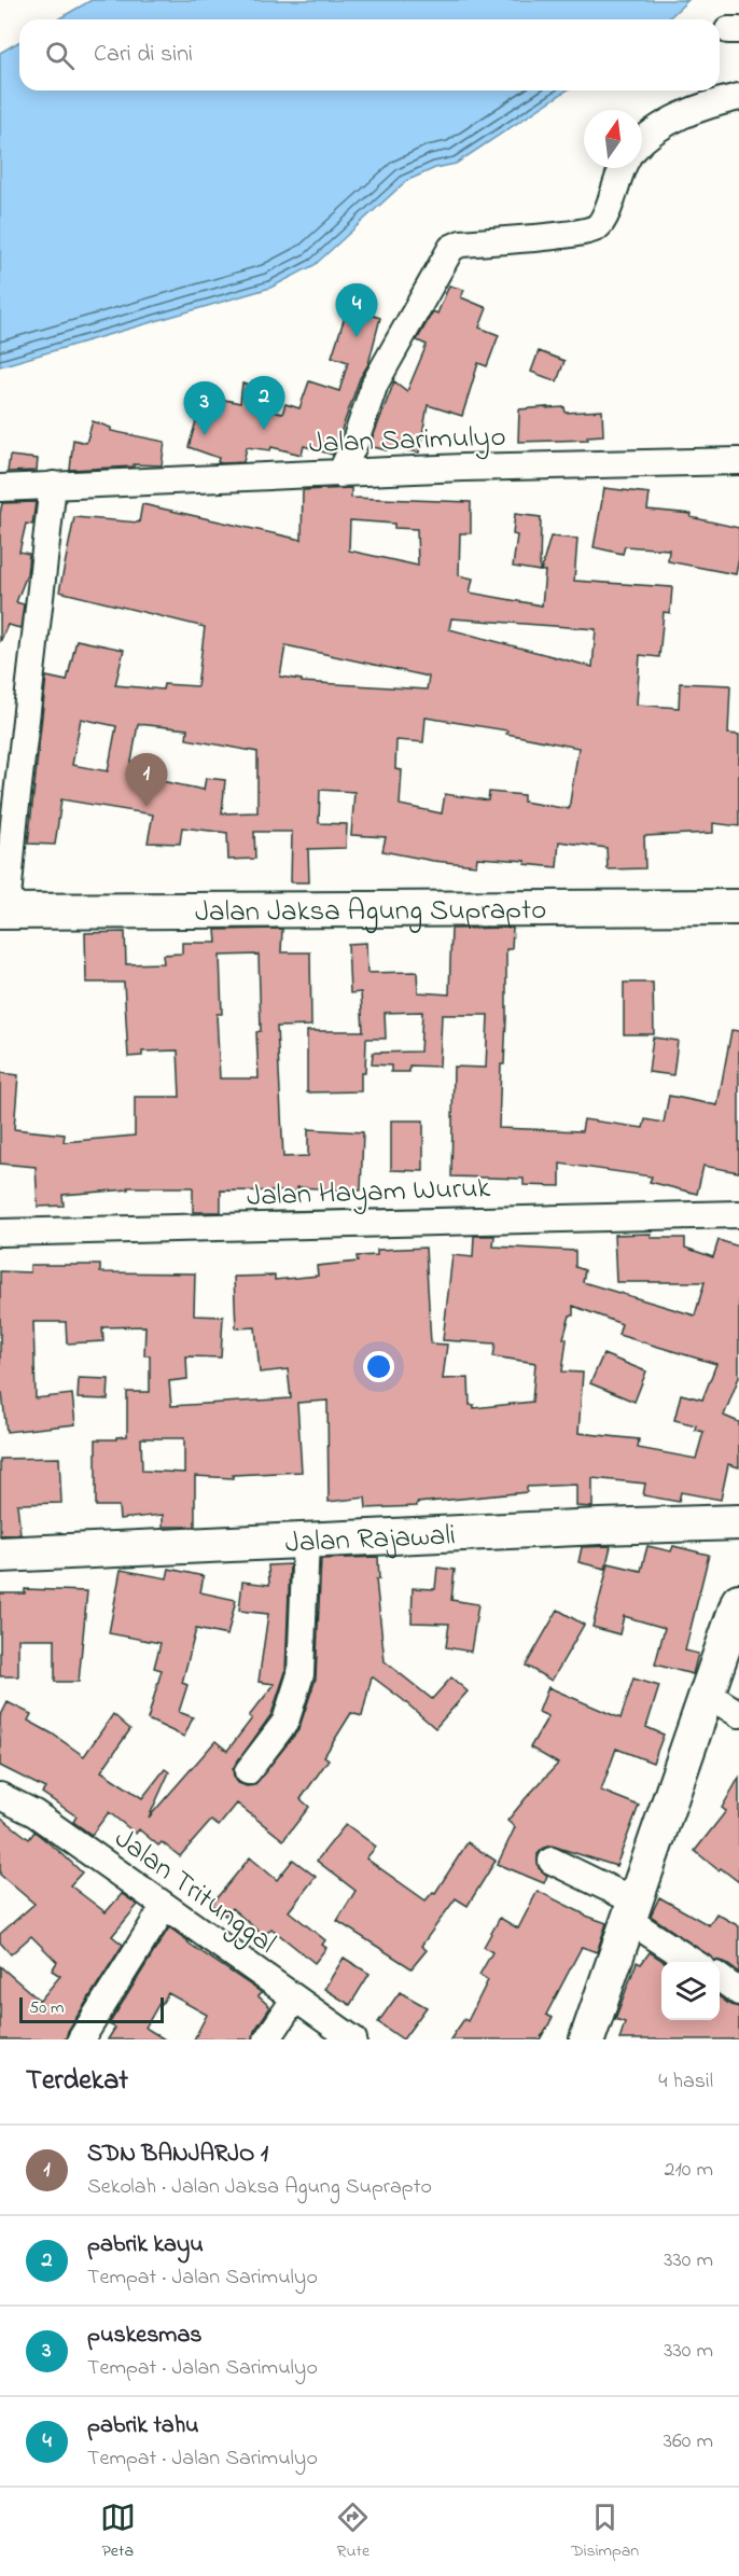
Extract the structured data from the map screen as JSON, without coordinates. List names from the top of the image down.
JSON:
{
  "streets": {
    "main road": ["Jalan Jaksa Agung Suprapto", "Jalan Rajawali"],
    "street": ["Jalan Sarimulyo", "Jalan Hayam Wuruk", "Jalan Tritunggal"]
  },
  "scale_bar": "50 m",
  "north": "top",
  "page": {
    "search": "Cari di sini",
    "pins": [
      "4",
      "2",
      "3",
      "1"
    ],
    "scale": "50 m",
    "heading": ["Terdekat", "4 hasil"],
    "list": [
      {
        "mark": "1",
        "name": "SDN BANJARJO 1",
        "note": "Sekolah · Jalan Jaksa Agung Suprapto",
        "value": "210 m"
      },
      {
        "mark": "2",
        "name": "pabrik kayu",
        "note": "Tempat · Jalan Sarimulyo",
        "value": "330 m"
      },
      {
        "mark": "3",
        "name": "puskesmas",
        "note": "Tempat · Jalan Sarimulyo",
        "value": "330 m"
      },
      {
        "mark": "4",
        "name": "pabrik tahu",
        "note": "Tempat · Jalan Sarimulyo",
        "value": "360 m"
      }
    ],
    "nav": ["Peta", "Rute", "Disimpan"]
  }
}
